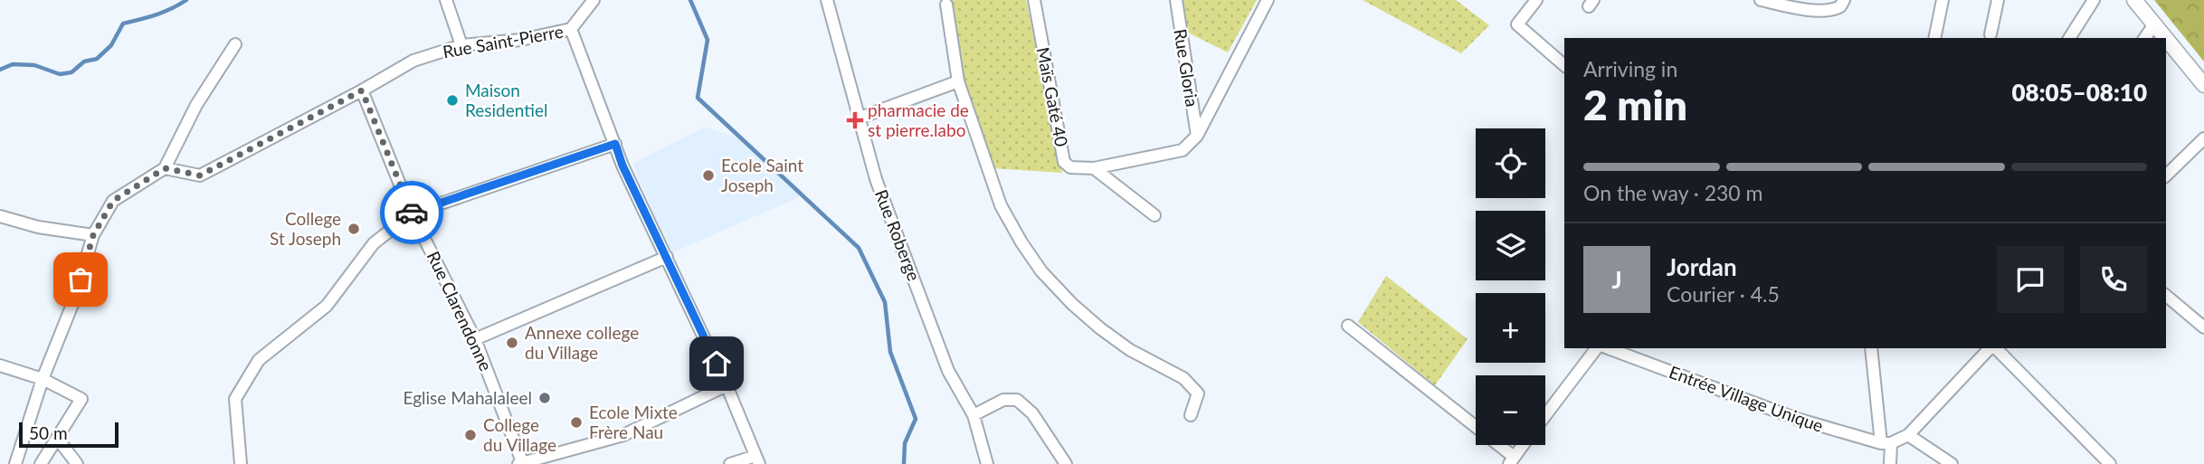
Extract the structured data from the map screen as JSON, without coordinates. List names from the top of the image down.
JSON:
{
  "streets": {
    "street": [
      "Rue Saint-Pierre",
      "Rue Gloria",
      "Maïs Gaté 40",
      "Rue Roberge",
      "Rue Clarendonne",
      "Entrée Village Unique"
    ]
  },
  "crossings": [
    ["Rue Saint-Pierre", "Rue Clarendonne"]
  ],
  "places": {
    "other": [
      "Maison Residentiel",
      "Ecole Saint Joseph",
      "College St Joseph",
      "Annexe college du Village",
      "Eglise Mahalaleel",
      "Ecole Mixte Frère Nau",
      "College du Village"
    ],
    "health": ["pharmacie de st pierre.labo"]
  },
  "scale_bar": "50 m",
  "page": {
    "heading": ["2 min", "Arriving in", "08:05–08:10"],
    "panel": ["Jordan", "Courier · 4.5"],
    "map_buttons": ["+", "−"],
    "bar": "On the way · 230 m",
    "round": "J",
    "scale": "50 m"
  }
}
